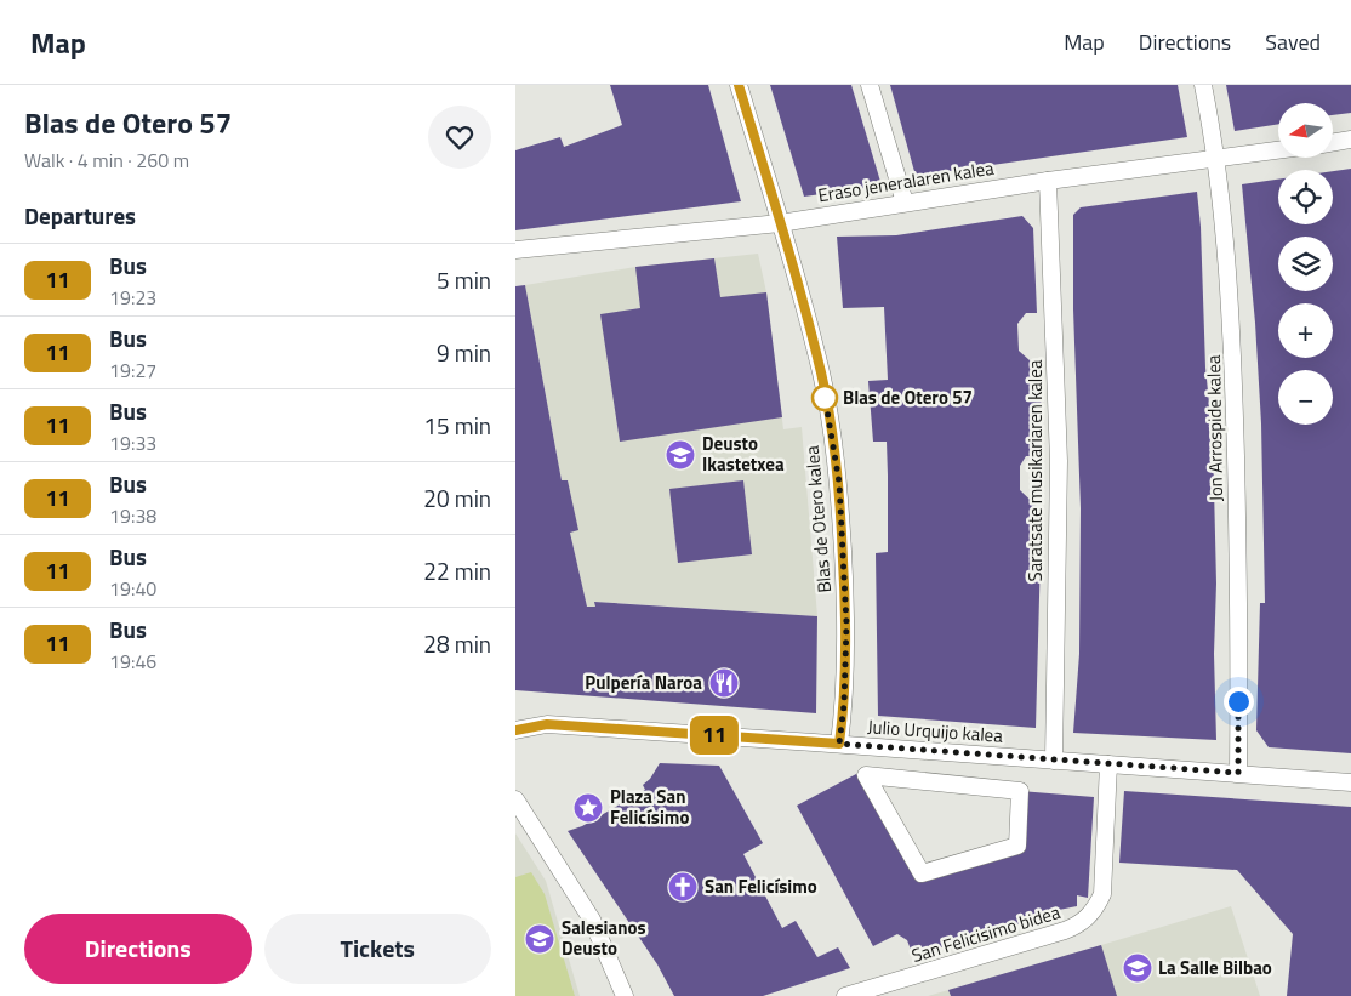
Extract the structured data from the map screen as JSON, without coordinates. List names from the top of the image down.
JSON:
{
  "streets": {
    "street": [
      "Eraso jeneralaren kalea",
      "Jon Arrospide kalea",
      "Saratsate musikariaren kalea",
      "Blas de Otero kalea",
      "Julio Urquijo kalea",
      "San Felicisimo bidea"
    ]
  },
  "crossings": [
    ["Eraso jeneralaren kalea", "Jon Arrospide kalea"],
    ["Eraso jeneralaren kalea", "Saratsate musikariaren kalea"],
    ["Eraso jeneralaren kalea", "Blas de Otero kalea"],
    ["Jon Arrospide kalea", "Julio Urquijo kalea"],
    ["Saratsate musikariaren kalea", "Julio Urquijo kalea"],
    ["Blas de Otero kalea", "Julio Urquijo kalea"],
    ["Julio Urquijo kalea", "San Felicisimo bidea"]
  ],
  "places": {
    "other": ["Blas de Otero 57"],
    "school or university": ["Deusto Ikastetxea", "Salesianos Deusto", "La Salle Bilbao"],
    "restaurant": ["Pulpería Naroa"],
    "place": ["Plaza San Felicísimo"],
    "church": ["San Felicísimo"]
  },
  "lines": ["bus line 11"],
  "north": "left",
  "page": {
    "header": "Map",
    "nav": ["Map", "Directions", "Saved"],
    "heading": [
      ["Blas de Otero 57", "Walk · 4 min · 260 m"],
      "Departures"
    ],
    "on_map": "11",
    "map_buttons": ["+", "−"],
    "list": [
      {
        "mark": "11",
        "name": "Bus",
        "note": "19:23",
        "value": "5 min"
      },
      {
        "mark": "11",
        "name": "Bus",
        "note": "19:27",
        "value": "9 min"
      },
      {
        "mark": "11",
        "name": "Bus",
        "note": "19:33",
        "value": "15 min"
      },
      {
        "mark": "11",
        "name": "Bus",
        "note": "19:38",
        "value": "20 min"
      },
      {
        "mark": "11",
        "name": "Bus",
        "note": "19:40",
        "value": "22 min"
      },
      {
        "mark": "11",
        "name": "Bus",
        "note": "19:46",
        "value": "28 min"
      }
    ],
    "buttons": ["Directions", "Tickets"]
  }
}
